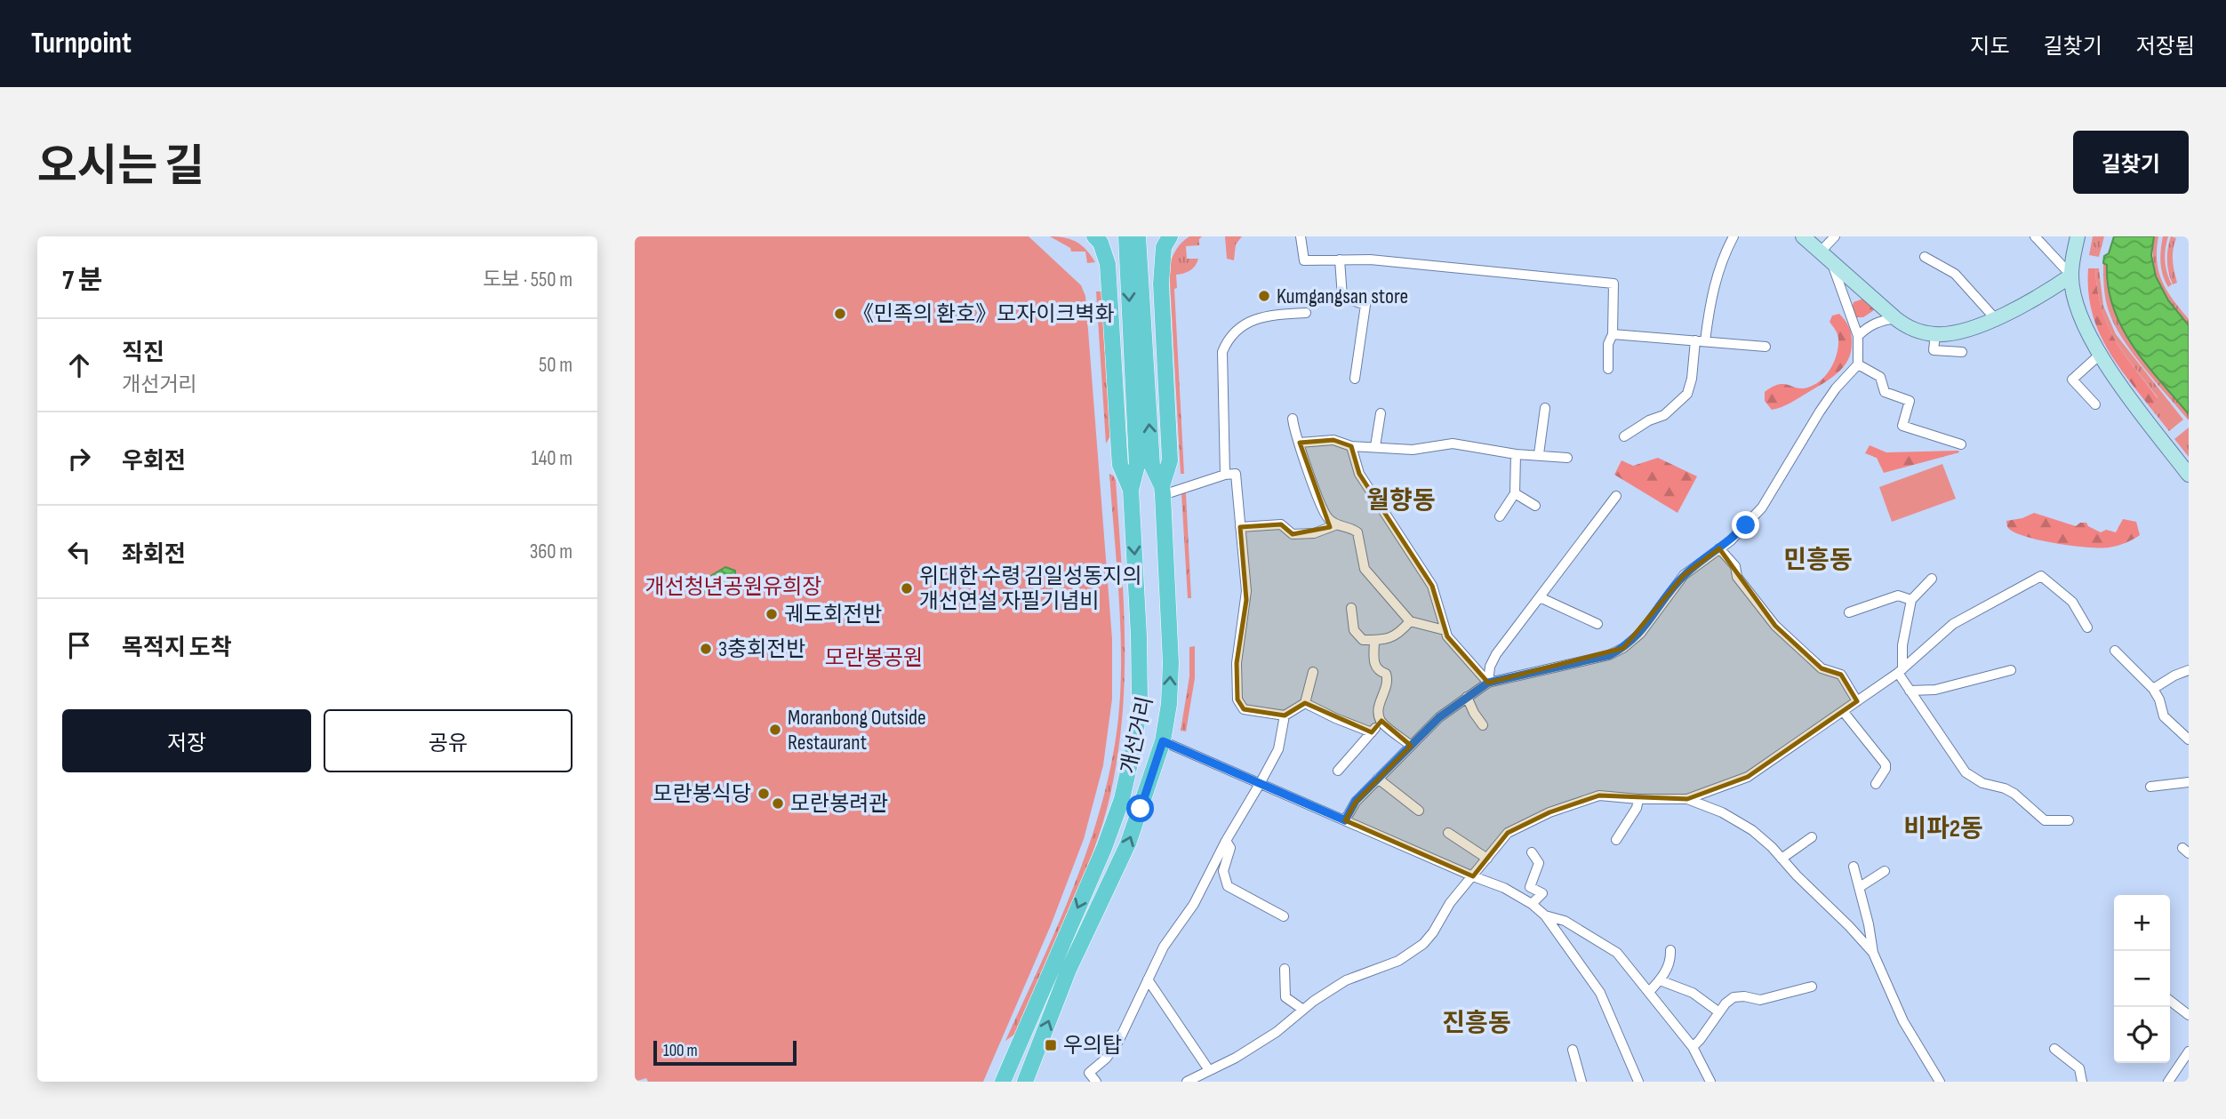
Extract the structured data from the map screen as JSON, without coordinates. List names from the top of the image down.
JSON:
{
  "streets": {
    "main road": ["개선거리"]
  },
  "districts": [
    "월향동",
    "민흥동",
    "비파2동",
    "진흥동"
  ],
  "parks": ["개선청년공원유희장", "모란봉공원"],
  "places": {
    "other": [
      "Kumgangsan store",
      "《민족의 환호》모자이크벽화",
      "위대한 수령 김일성동지의 개선연설 자필기념비",
      "궤도회전반",
      "3충회전반",
      "Moranbong Outside Restaurant",
      "모란봉식당",
      "모란봉려관"
    ],
    "transit": ["우의탑"]
  },
  "scale_bar": "100 m",
  "page": {
    "header": "Turnpoint",
    "nav": ["지도", "길찾기", "저장됨"],
    "title": "오시는 길",
    "buttons": [
      "길찾기",
      ["저장", "공유"]
    ],
    "heading": ["7 분", "도보 · 550 m"],
    "list": [
      ["직진", "개선거리", "50 m"],
      ["우회전", "140 m"],
      ["좌회전", "360 m"],
      "목적지 도착"
    ],
    "map_buttons": ["+", "−"],
    "scale": "100 m"
  }
}
